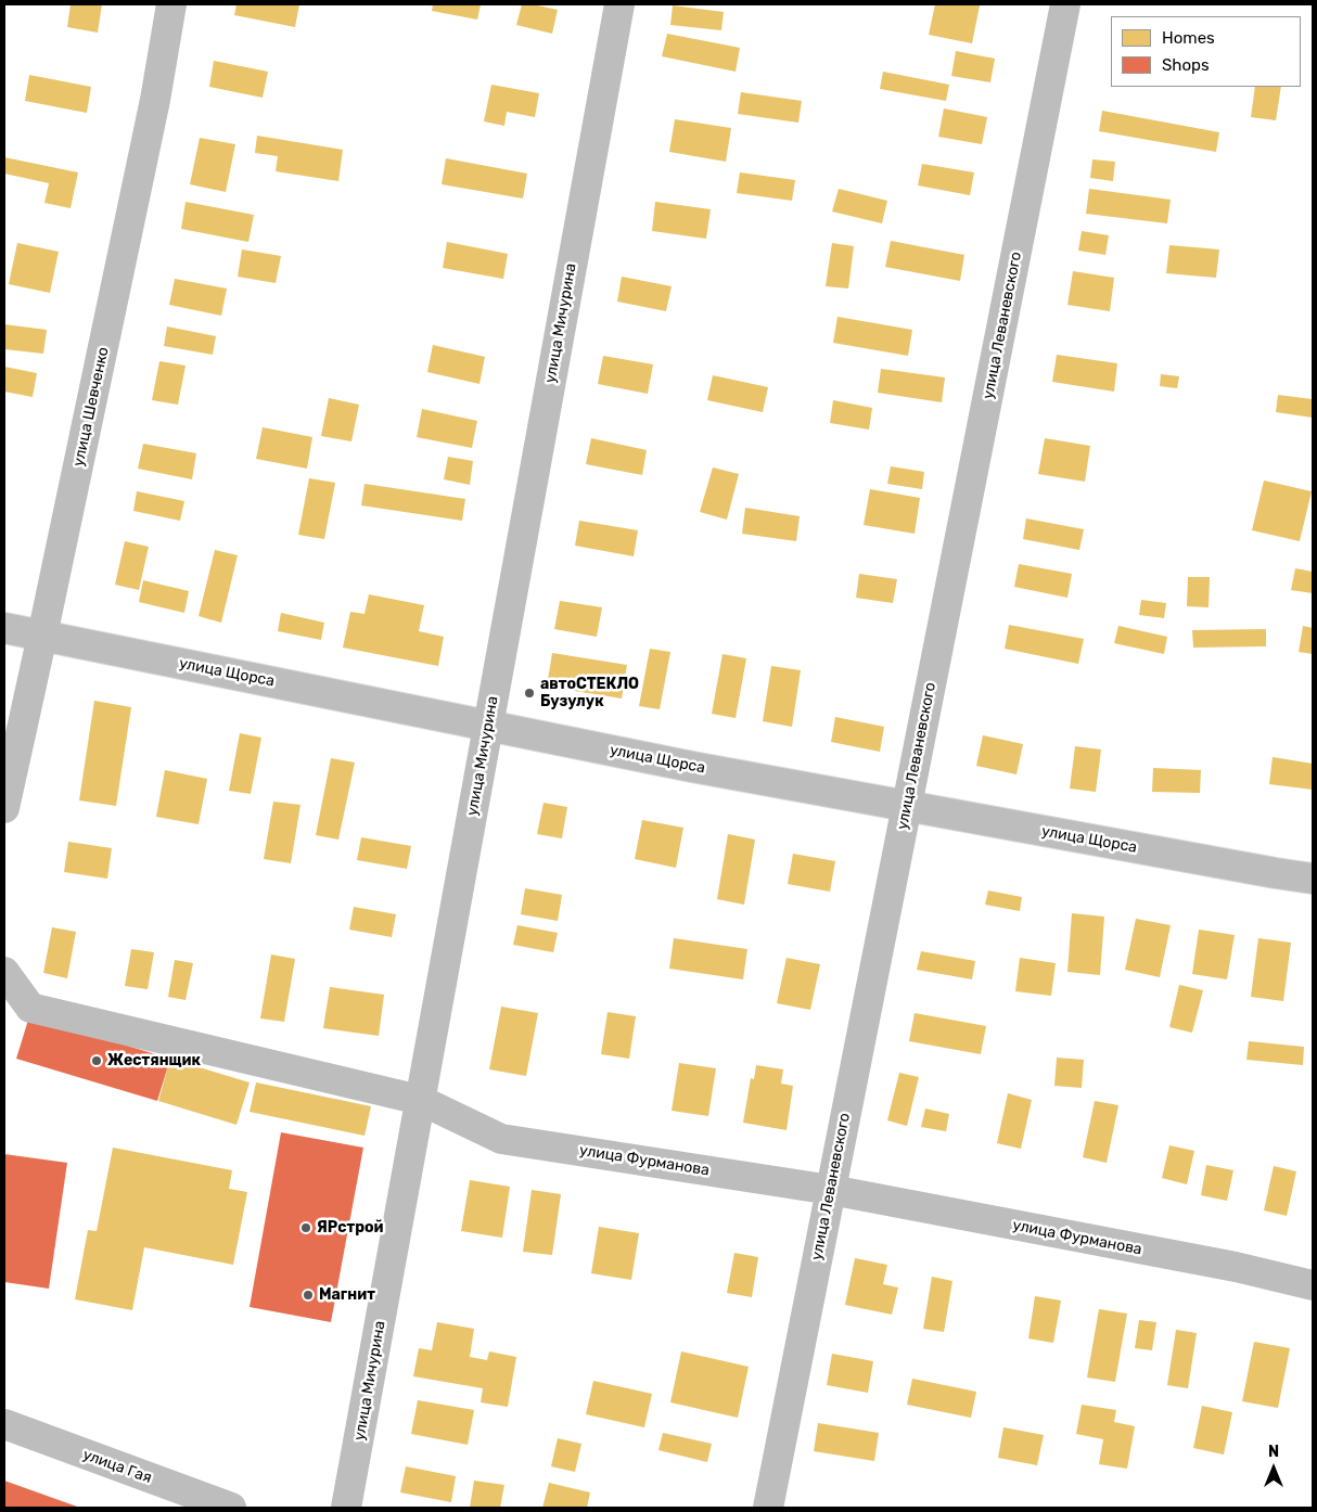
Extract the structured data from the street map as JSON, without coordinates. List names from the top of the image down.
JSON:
{
  "streets": {
    "street": [
      "улица Мичурина",
      "улица Леваневского",
      "улица Шевченко",
      "улица Щорса",
      "улица Фурманова",
      "улица Гая"
    ]
  },
  "crossings": [
    ["улица Мичурина", "улица Щорса"],
    ["улица Мичурина", "улица Фурманова"],
    ["улица Леваневского", "улица Щорса"],
    ["улица Леваневского", "улица Фурманова"],
    ["улица Шевченко", "улица Щорса"]
  ],
  "places": [
    "автоСТЕКЛО Бузулук",
    "Жестянщик",
    "ЯРстрой",
    "Магнит"
  ],
  "legend": ["Homes", "Shops"],
  "north": "top"
}
